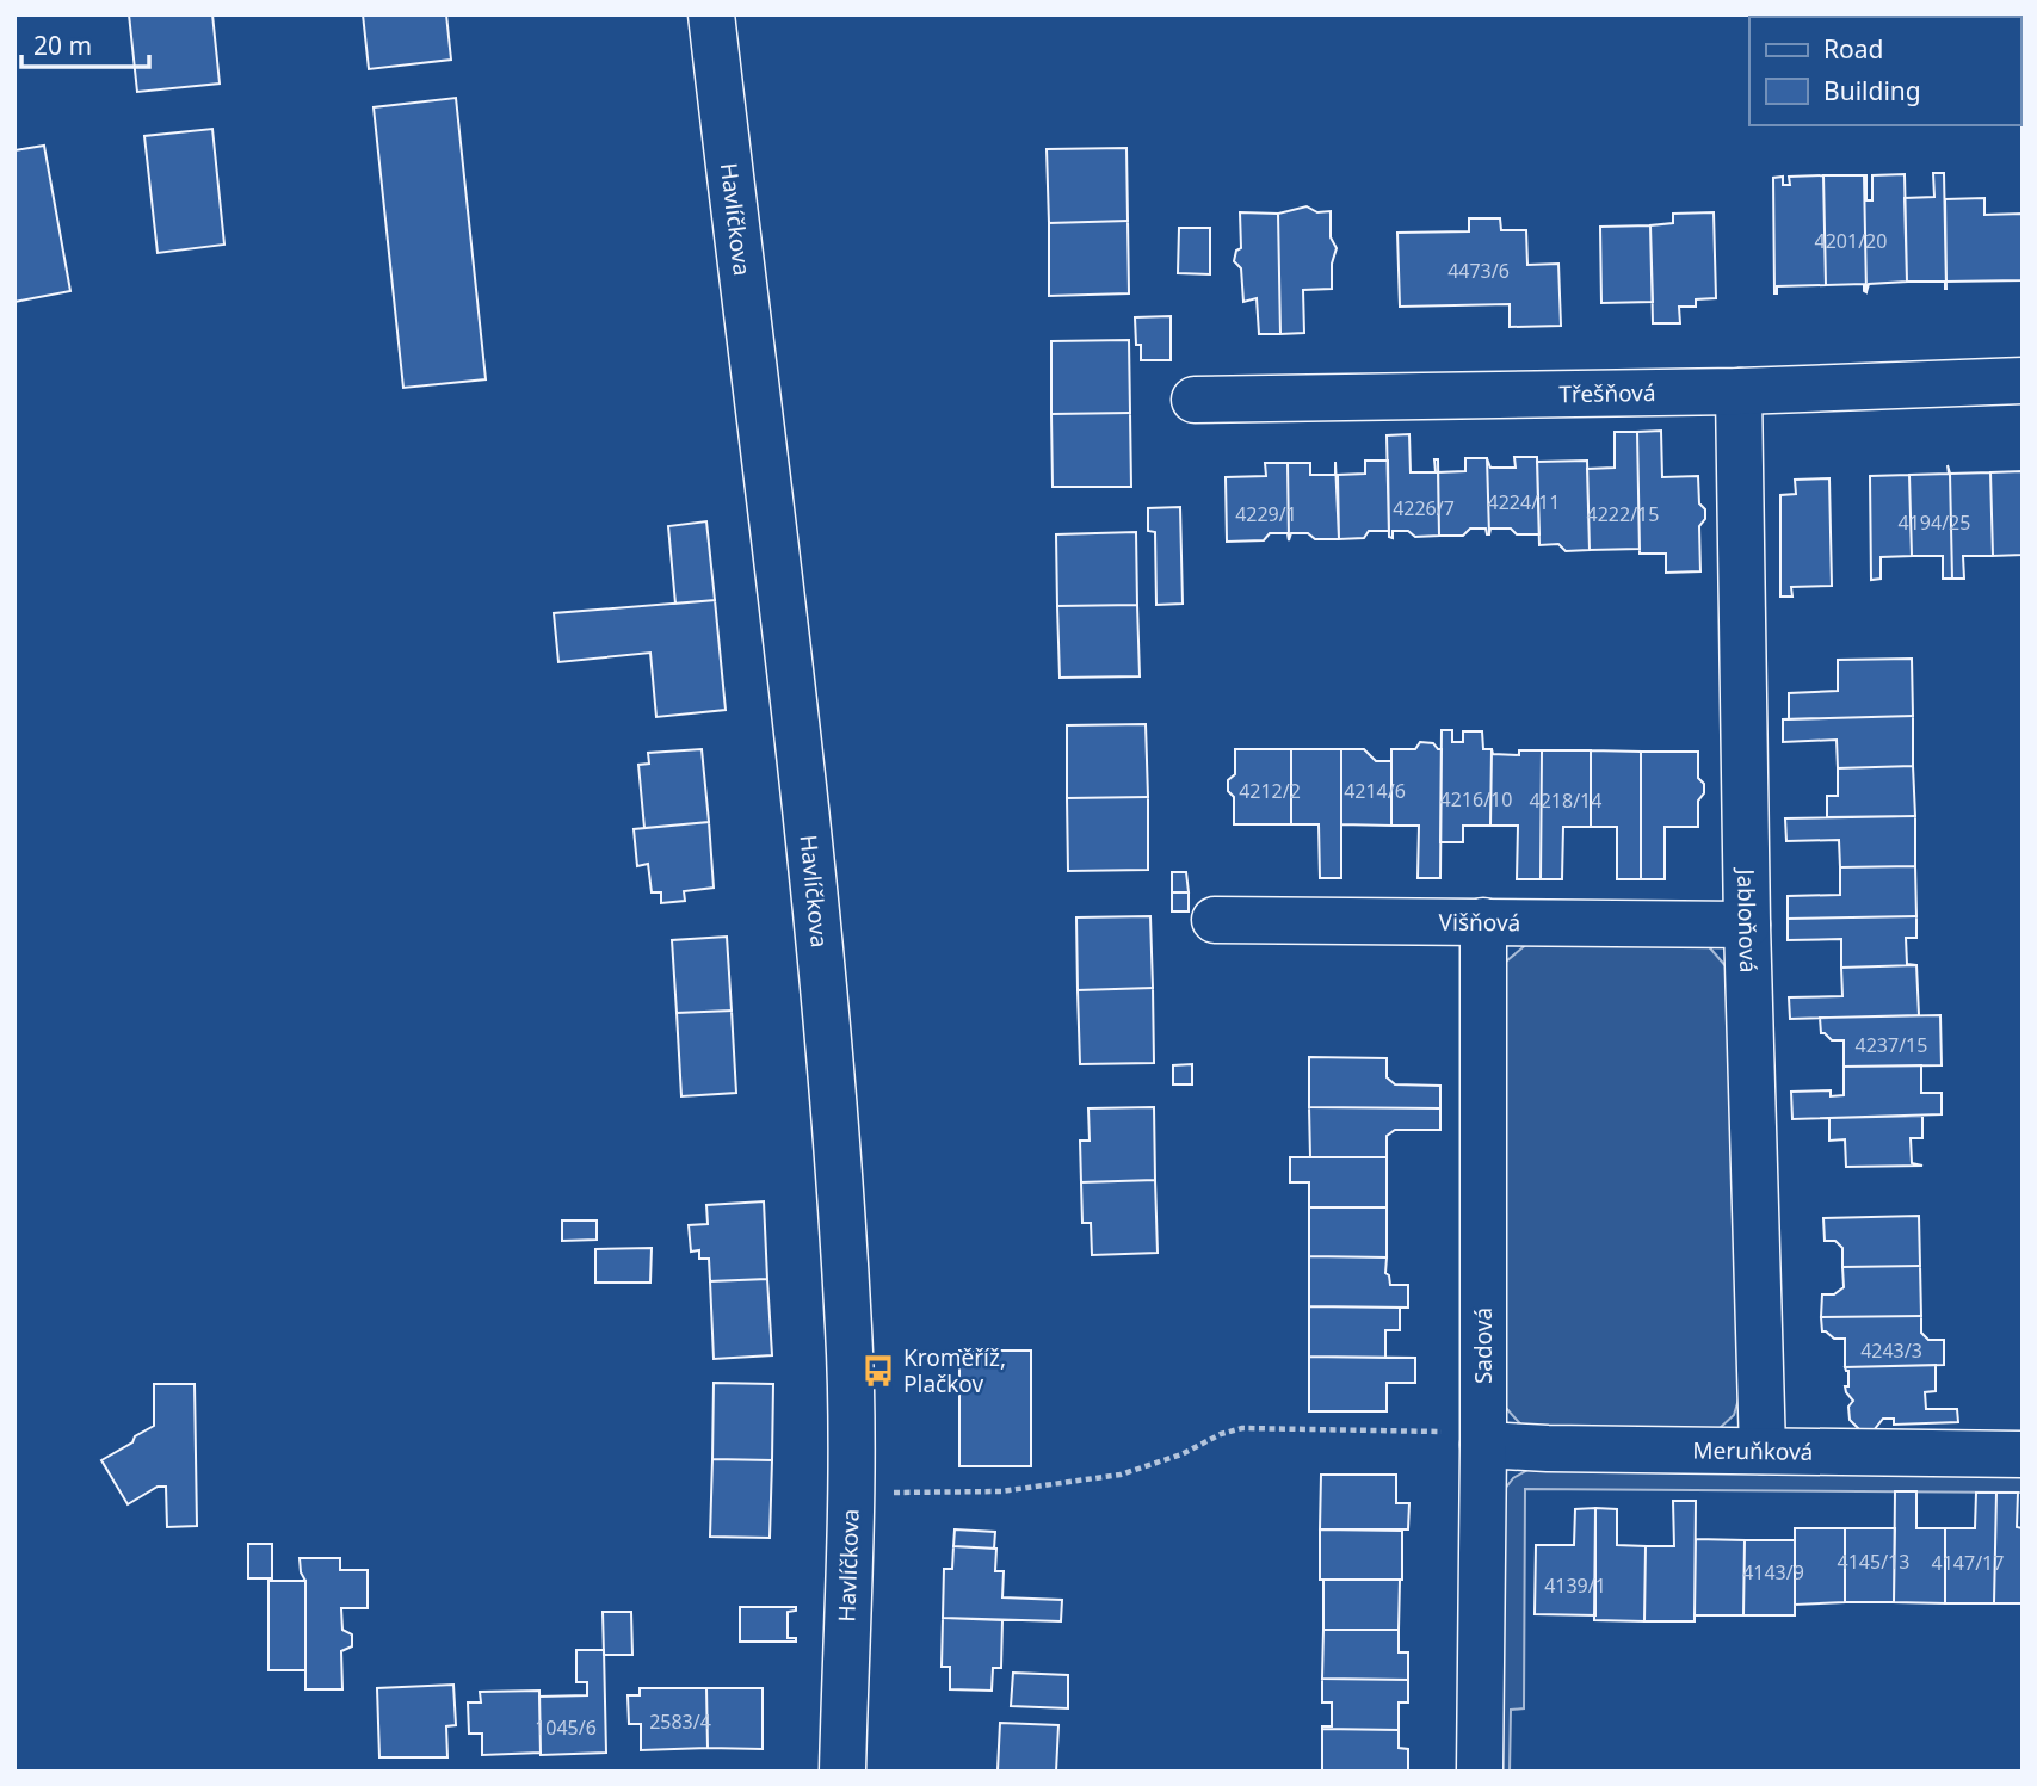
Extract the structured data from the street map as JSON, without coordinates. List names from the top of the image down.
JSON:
{
  "streets": {
    "street": [
      "Havlíčkova",
      "Třešňová",
      "Višňová",
      "Jabloňová",
      "Sadová",
      "Meruňková"
    ]
  },
  "crossings": [
    ["Třešňová", "Jabloňová"],
    ["Višňová", "Jabloňová"],
    ["Višňová", "Sadová"],
    ["Jabloňová", "Meruňková"],
    ["Sadová", "Meruňková"]
  ],
  "places": {
    "bus stop": ["Kroměříž, Plačkov"]
  },
  "house_numbers": [
    "4201/20",
    "4473/6",
    "4224/11",
    "4226/7",
    "4229/1",
    "4222/15",
    "4194/25",
    "4212/2",
    "4214/6",
    "4216/10",
    "4218/14",
    "4237/15",
    "4243/3",
    "4145/13",
    "4147/17",
    "4143/9",
    "4139/1",
    "2583/4",
    "1045/6"
  ],
  "legend": ["Road", "Building"],
  "scale_bar": "20 m"
}
